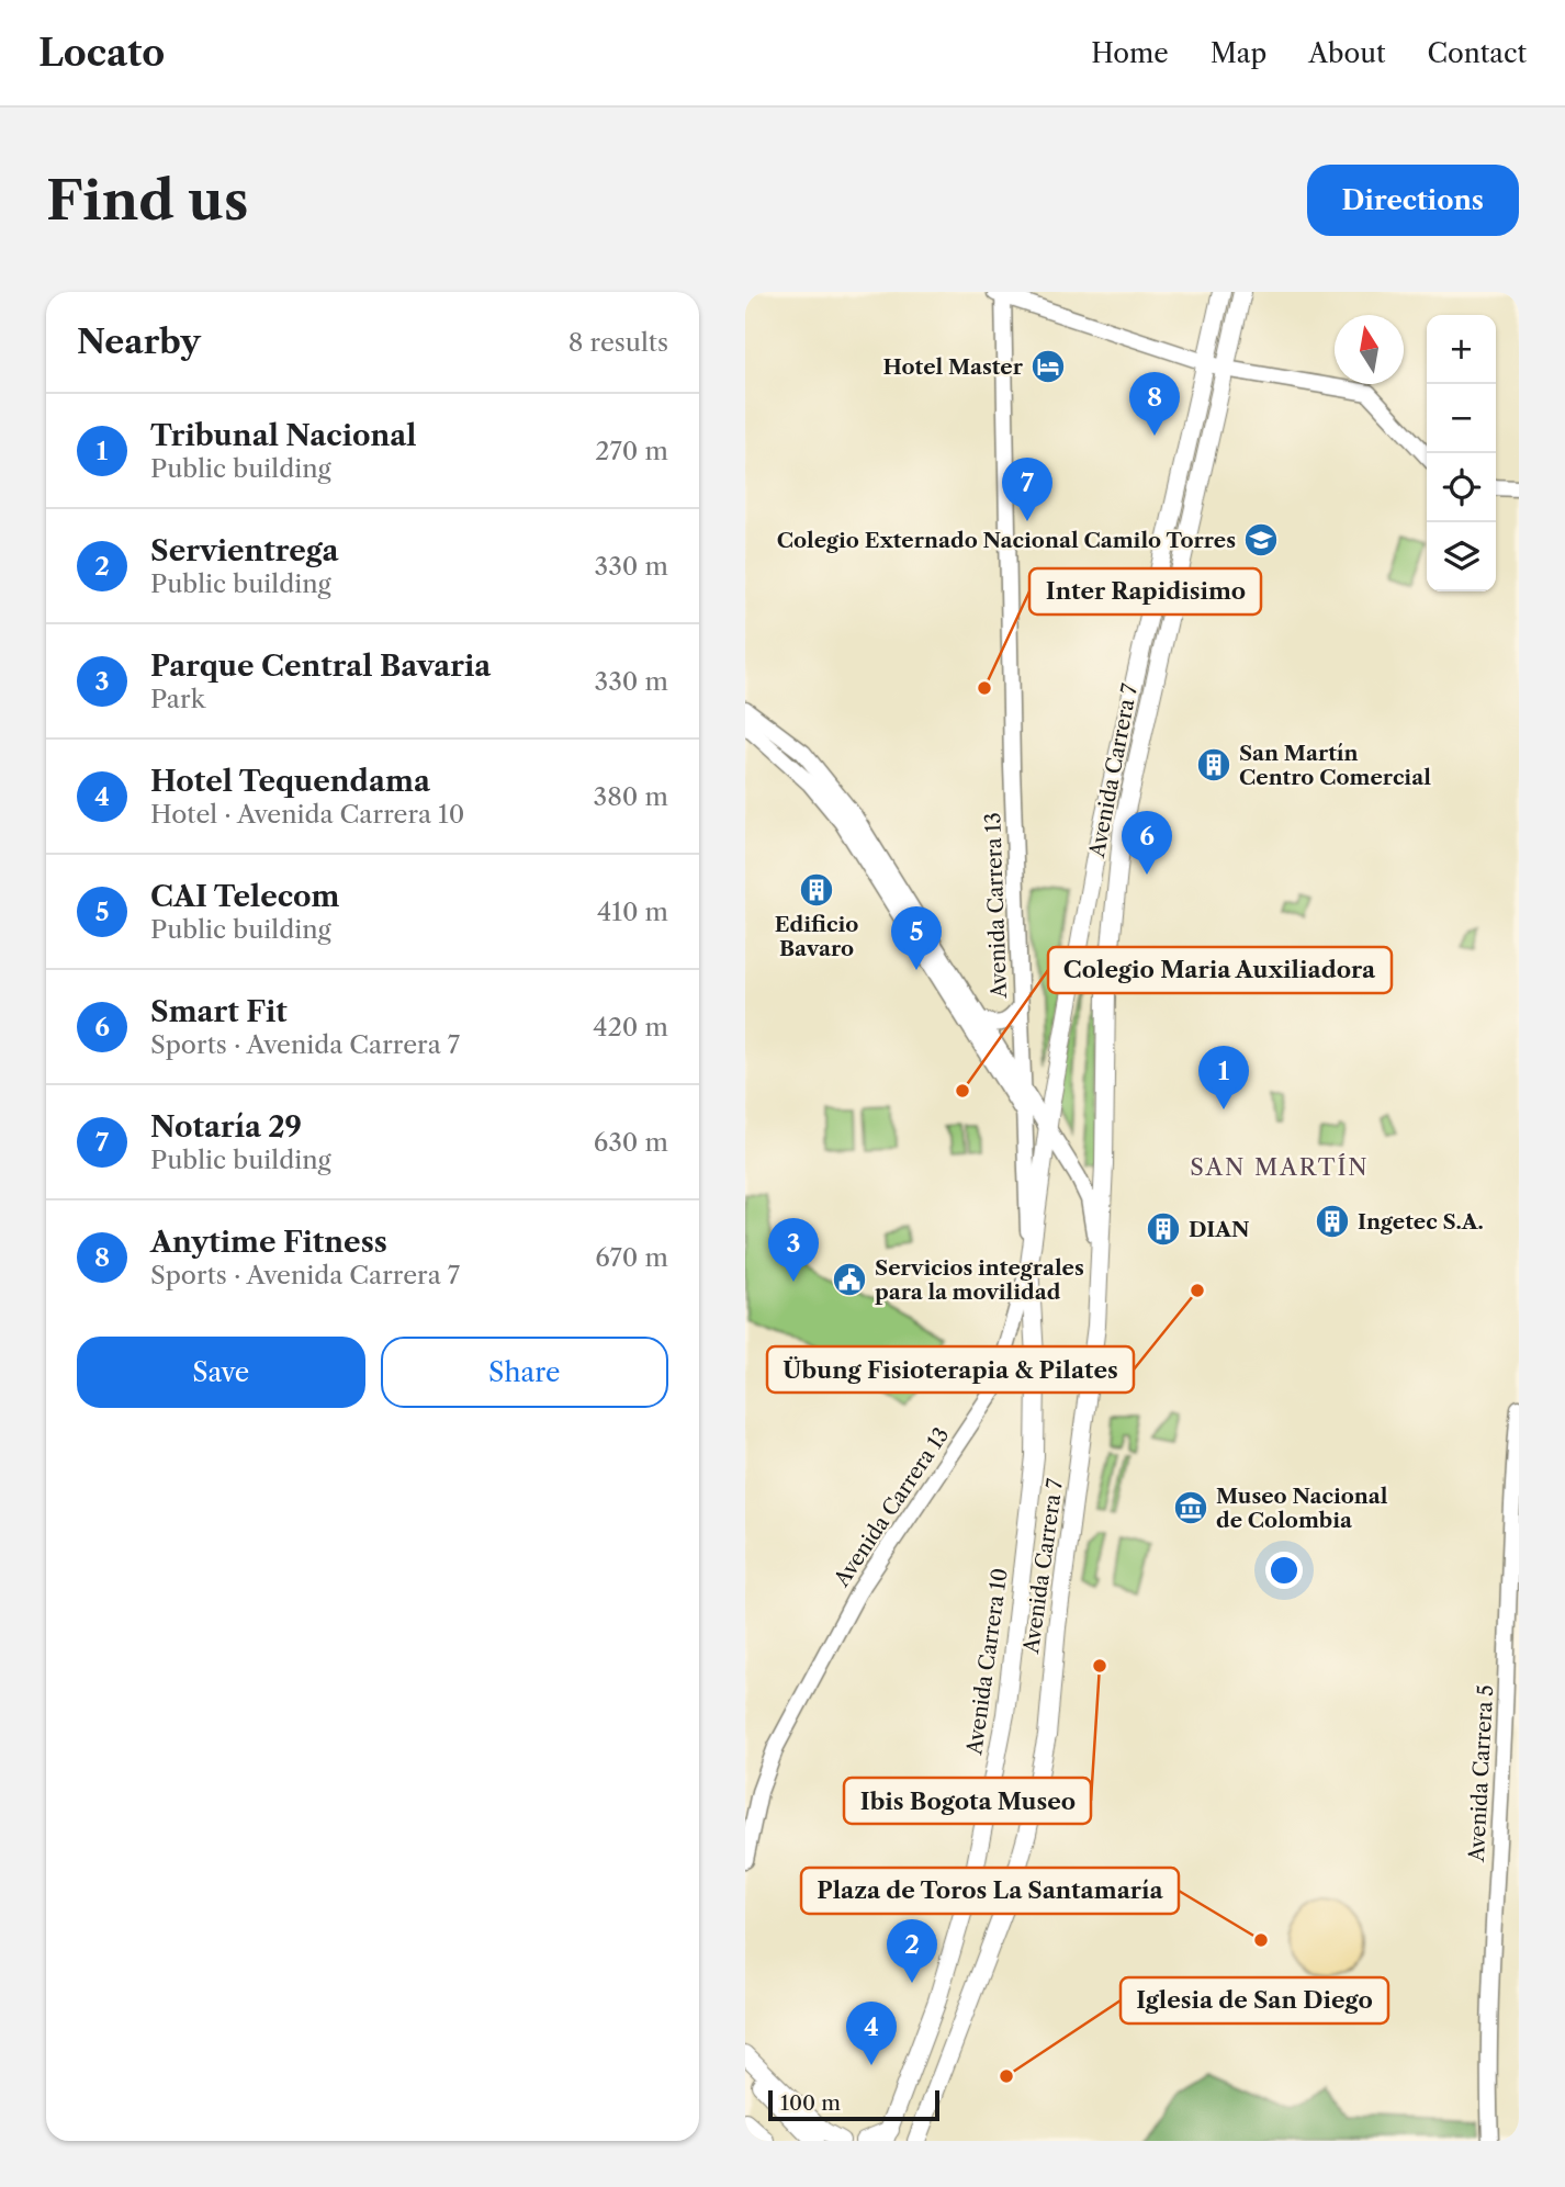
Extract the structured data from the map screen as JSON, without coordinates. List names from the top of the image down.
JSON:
{
  "streets": {
    "main road": [
      "Avenida Carrera 7",
      "Avenida Carrera 13",
      "Avenida Carrera 10",
      "Avenida Carrera 5"
    ]
  },
  "crossings": [
    ["Avenida Carrera 7", "Avenida Carrera 13"],
    ["Avenida Carrera 7", "Avenida Carrera 10"],
    ["Avenida Carrera 13", "Avenida Carrera 10"]
  ],
  "districts": ["SAN MARTÍN"],
  "places": {
    "hotel": ["Hotel Master"],
    "school or university": ["Colegio Externado Nacional Camilo Torres"],
    "other": [
      "Inter Rapidisimo",
      "Colegio Maria Auxiliadora",
      "Übung Fisioterapia & Pilates",
      "Ibis Bogota Museo",
      "Plaza de Toros La Santamaría",
      "Iglesia de San Diego"
    ],
    "building": [
      "San Martín Centro Comercial",
      "Edificio Bavaro",
      "Ingetec S.A.",
      "DIAN"
    ],
    "public building": ["Servicios integrales para la movilidad"],
    "museum": ["Museo Nacional de Colombia"]
  },
  "scale_bar": "100 m",
  "north": "top",
  "page": {
    "header": "Locato",
    "nav": [
      "Home",
      "Map",
      "About",
      "Contact"
    ],
    "buttons": [
      "Directions",
      ["Save", "Share"]
    ],
    "title": "Find us",
    "heading": ["Nearby", "8 results"],
    "map_buttons": ["+", "−"],
    "pins": [
      "8",
      "7",
      "6",
      "5",
      "1",
      "3",
      "2",
      "4"
    ],
    "list": [
      {
        "mark": "1",
        "name": "Tribunal Nacional",
        "note": "Public building",
        "value": "270 m"
      },
      {
        "mark": "2",
        "name": "Servientrega",
        "note": "Public building",
        "value": "330 m"
      },
      {
        "mark": "3",
        "name": "Parque Central Bavaria",
        "note": "Park",
        "value": "330 m"
      },
      {
        "mark": "4",
        "name": "Hotel Tequendama",
        "note": "Hotel · Avenida Carrera 10",
        "value": "380 m"
      },
      {
        "mark": "5",
        "name": "CAI Telecom",
        "note": "Public building",
        "value": "410 m"
      },
      {
        "mark": "6",
        "name": "Smart Fit",
        "note": "Sports · Avenida Carrera 7",
        "value": "420 m"
      },
      {
        "mark": "7",
        "name": "Notaría 29",
        "note": "Public building",
        "value": "630 m"
      },
      {
        "mark": "8",
        "name": "Anytime Fitness",
        "note": "Sports · Avenida Carrera 7",
        "value": "670 m"
      }
    ],
    "scale": "100 m"
  }
}
